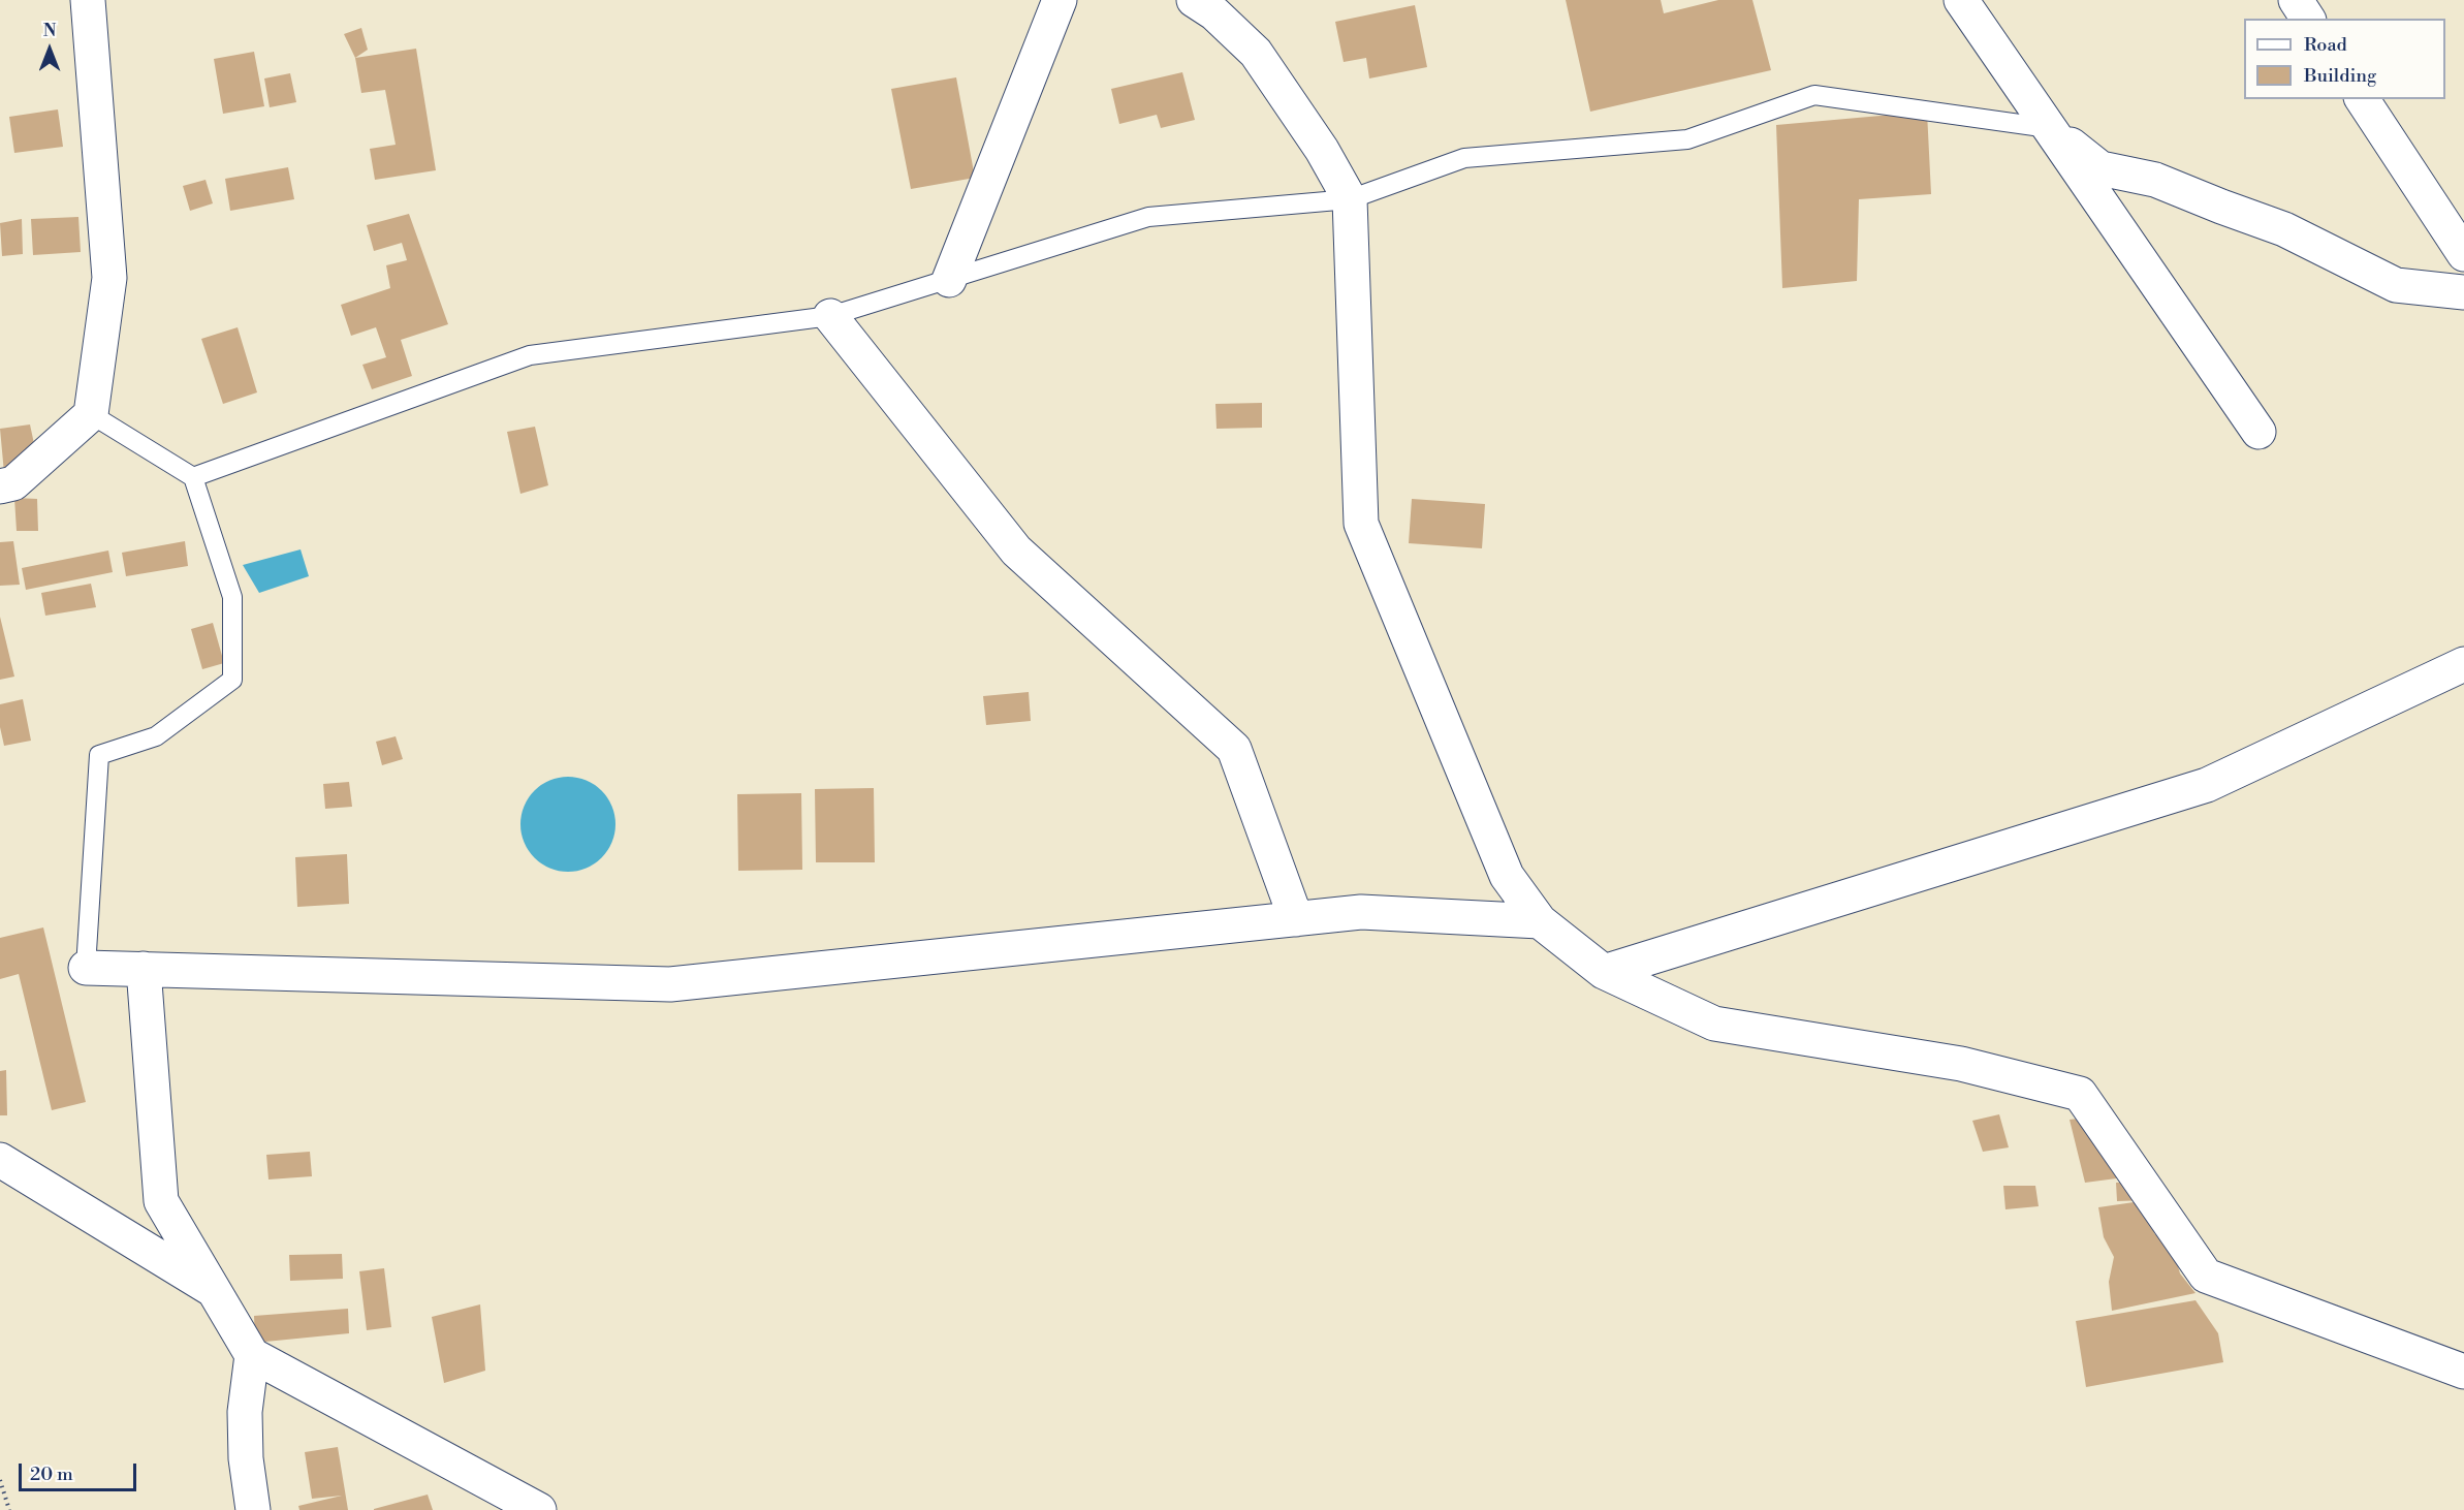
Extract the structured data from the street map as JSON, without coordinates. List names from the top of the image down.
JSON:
{
  "legend": ["Road", "Building"],
  "scale_bar": "20 m",
  "north": "top"
}
